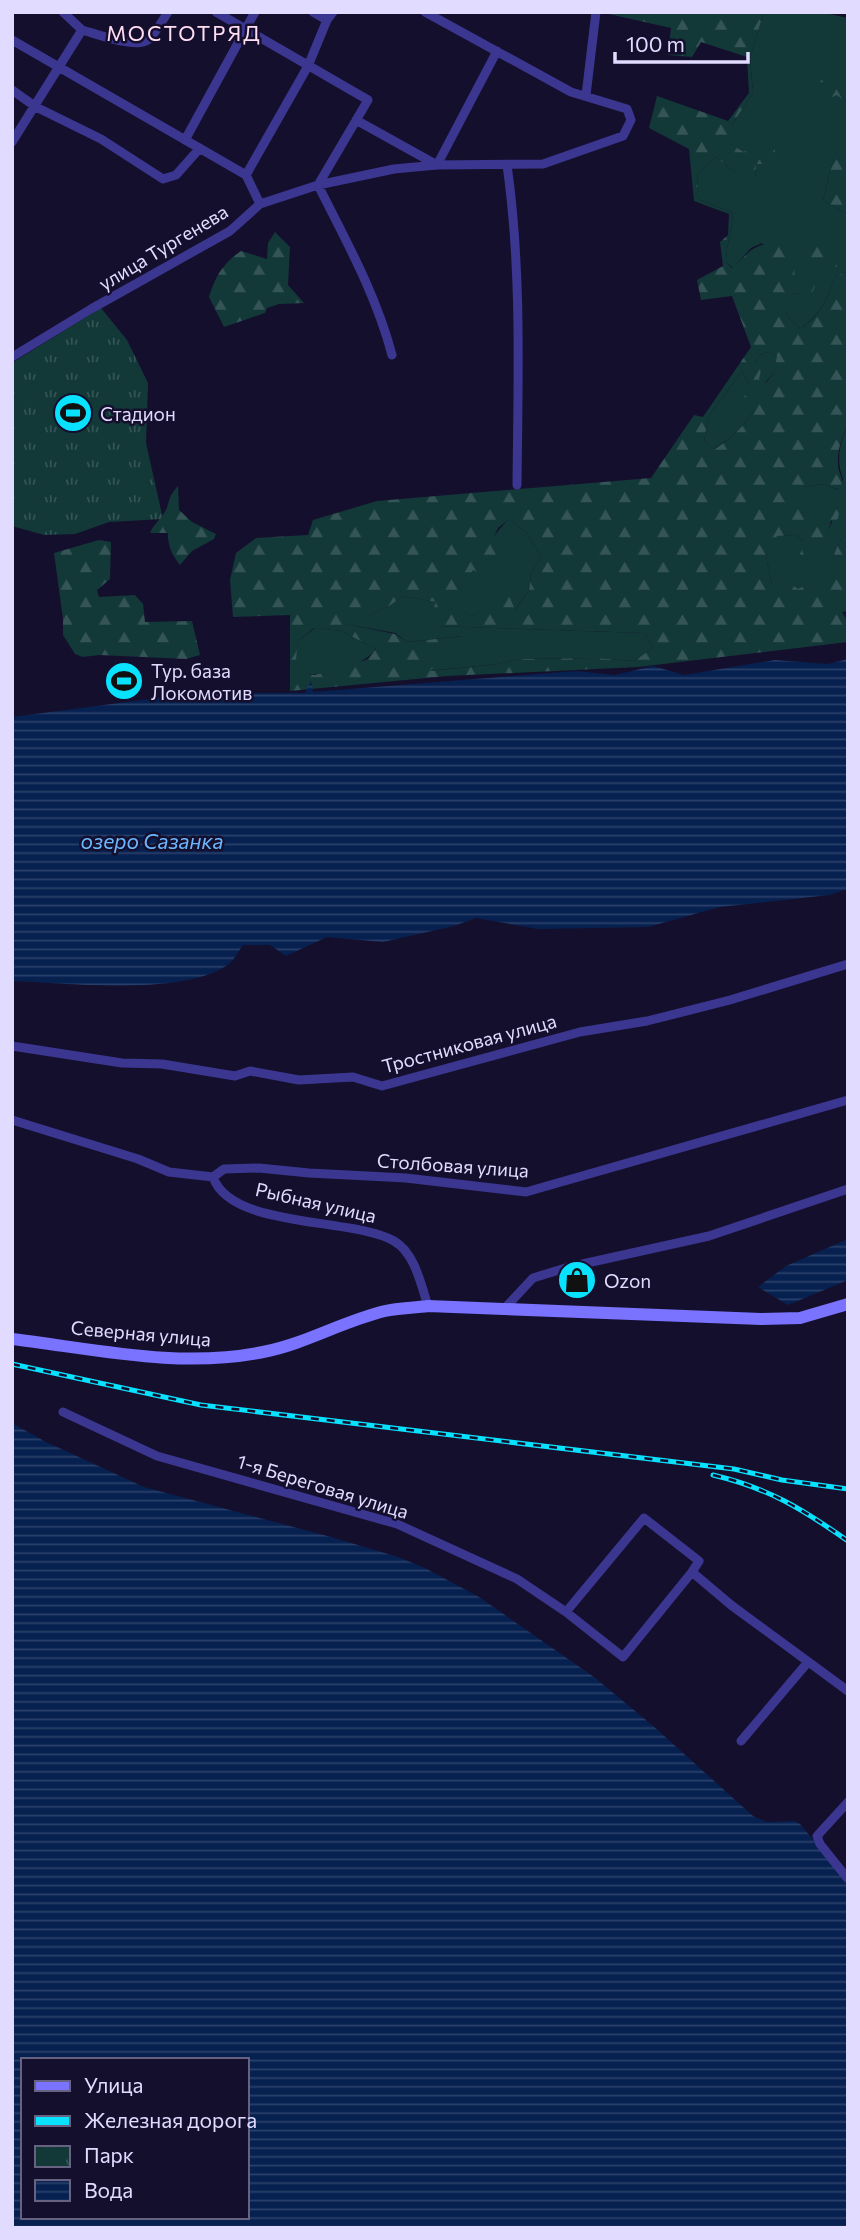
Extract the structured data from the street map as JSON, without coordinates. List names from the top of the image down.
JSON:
{
  "streets": {
    "street": [
      "улица Тургенева",
      "Тростниковая улица",
      "Столбовая улица",
      "Рыбная улица",
      "Северная улица",
      "1-я Береговая улица"
    ]
  },
  "crossings": [
    ["Столбовая улица", "Рыбная улица"],
    ["Рыбная улица", "Северная улица"]
  ],
  "districts": ["МОСТОТРЯД"],
  "water": ["озеро Сазанка"],
  "places": {
    "sports": ["Стадион", "Тур. база Локомотив"],
    "shop": ["Ozon"]
  },
  "legend": [
    "Улица",
    "Железная дорога",
    "Парк",
    "Вода"
  ],
  "scale_bar": "100 m"
}
